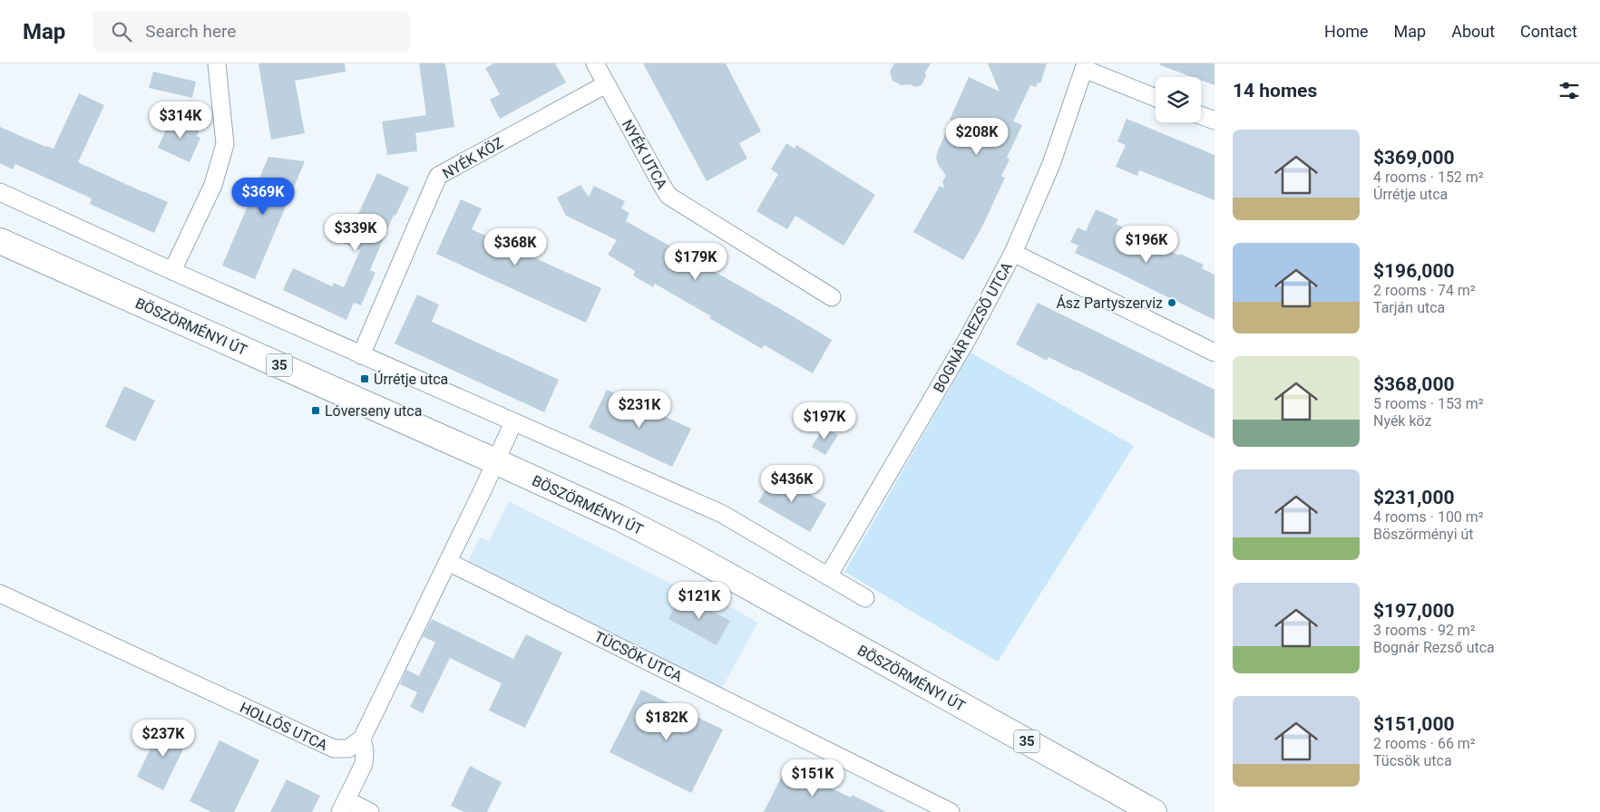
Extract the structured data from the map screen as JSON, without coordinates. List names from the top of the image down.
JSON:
{
  "streets": {
    "main road": ["BÖSZÖRMÉNYI ÚT", "35"],
    "street": [
      "NYÉK UTCA",
      "NYÉK KÖZ",
      "BOGNÁR REZSŐ UTCA",
      "TÜCSÖK UTCA",
      "HOLLÓS UTCA"
    ]
  },
  "crossings": [
    ["NYÉK UTCA", "NYÉK KÖZ"]
  ],
  "places": {
    "other": ["Ász Partyszerviz"],
    "transit": ["Úrrétje utca", "Lóverseny utca"]
  },
  "page": {
    "header": "Map",
    "search": "Search here",
    "nav": [
      "Home",
      "Map",
      "About",
      "Contact"
    ],
    "heading": "14 homes",
    "price": [
      "$314K",
      "$208K",
      "$369K",
      "$339K",
      "$196K",
      "$368K",
      "$179K",
      "$231K",
      "$197K",
      "$436K",
      "$121K",
      "$182K",
      "$237K",
      "$151K"
    ],
    "list": [
      {
        "name": "$369,000",
        "note": "4 rooms · 152 m² · Úrrétje utca"
      },
      {
        "name": "$196,000",
        "note": "2 rooms · 74 m² · Tarján utca"
      },
      {
        "name": "$368,000",
        "note": "5 rooms · 153 m² · Nyék köz"
      },
      {
        "name": "$231,000",
        "note": "4 rooms · 100 m² · Böszörményi út"
      },
      {
        "name": "$197,000",
        "note": "3 rooms · 92 m² · Bognár Rezső utca"
      },
      {
        "name": "$151,000",
        "note": "2 rooms · 66 m² · Tücsök utca"
      }
    ]
  }
}
